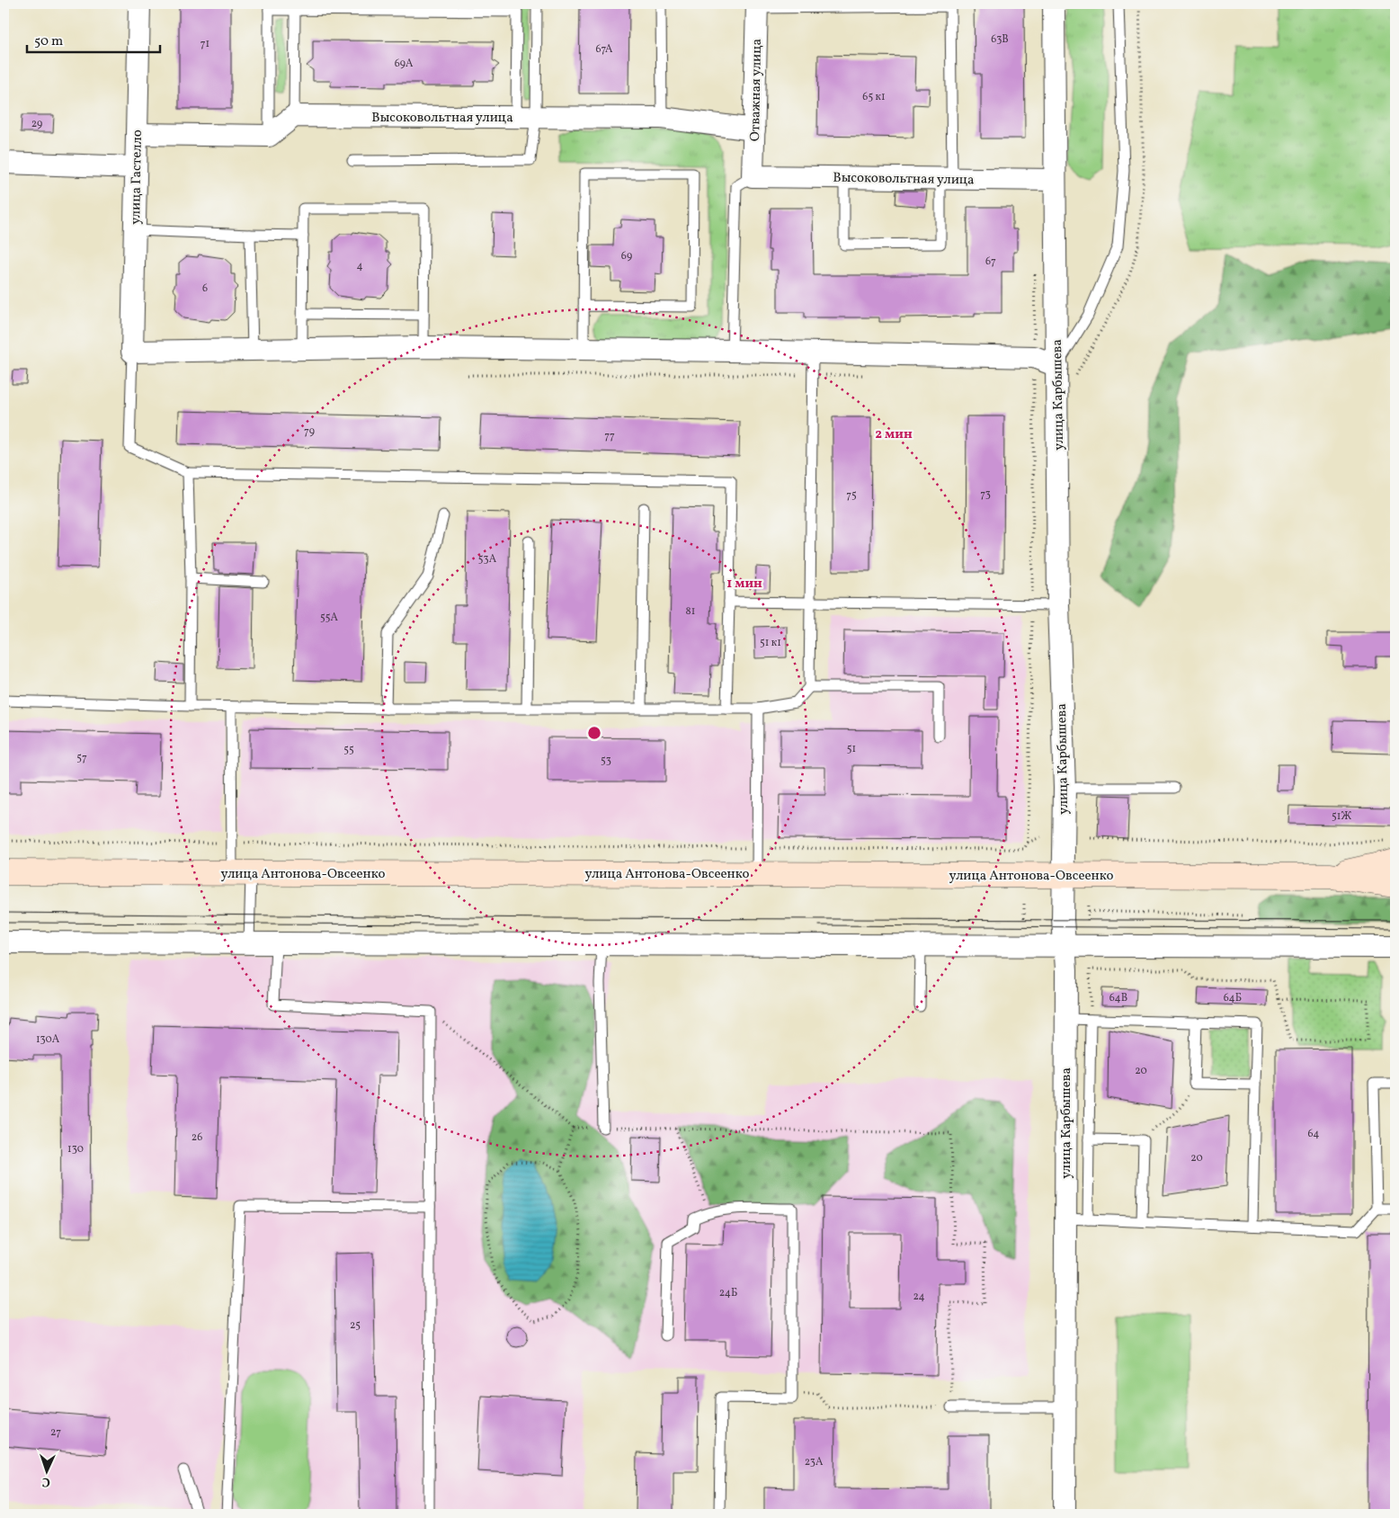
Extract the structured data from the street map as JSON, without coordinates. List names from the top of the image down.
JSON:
{
  "streets": {
    "main road": ["улица Антонова-Овсеенко"],
    "street": [
      "Отважная улица",
      "Высоковольтная улица",
      "улица Гастелло",
      "улица Карбышева"
    ]
  },
  "crossings": [
    ["Отважная улица", "Высоковольтная улица"],
    ["Высоковольтная улица", "улица Карбышева"],
    ["улица Карбышева", "улица Антонова-Овсеенко"]
  ],
  "house_numbers": [
    "63В",
    "71",
    "67А",
    "69А",
    "65 к1",
    "29",
    "69",
    "67",
    "4",
    "6",
    "79",
    "77",
    "73",
    "75",
    "53А",
    "81",
    "55А",
    "51 к1",
    "51",
    "55",
    "57",
    "53",
    "51Ж",
    "64В",
    "64Б",
    "130А",
    "20",
    "64",
    "26",
    "130",
    "20",
    "24Б",
    "24",
    "25",
    "27",
    "23А"
  ],
  "scale_bar": "50 m",
  "north": "bottom",
  "rings": ["2 мин", "1 мин"]
}
